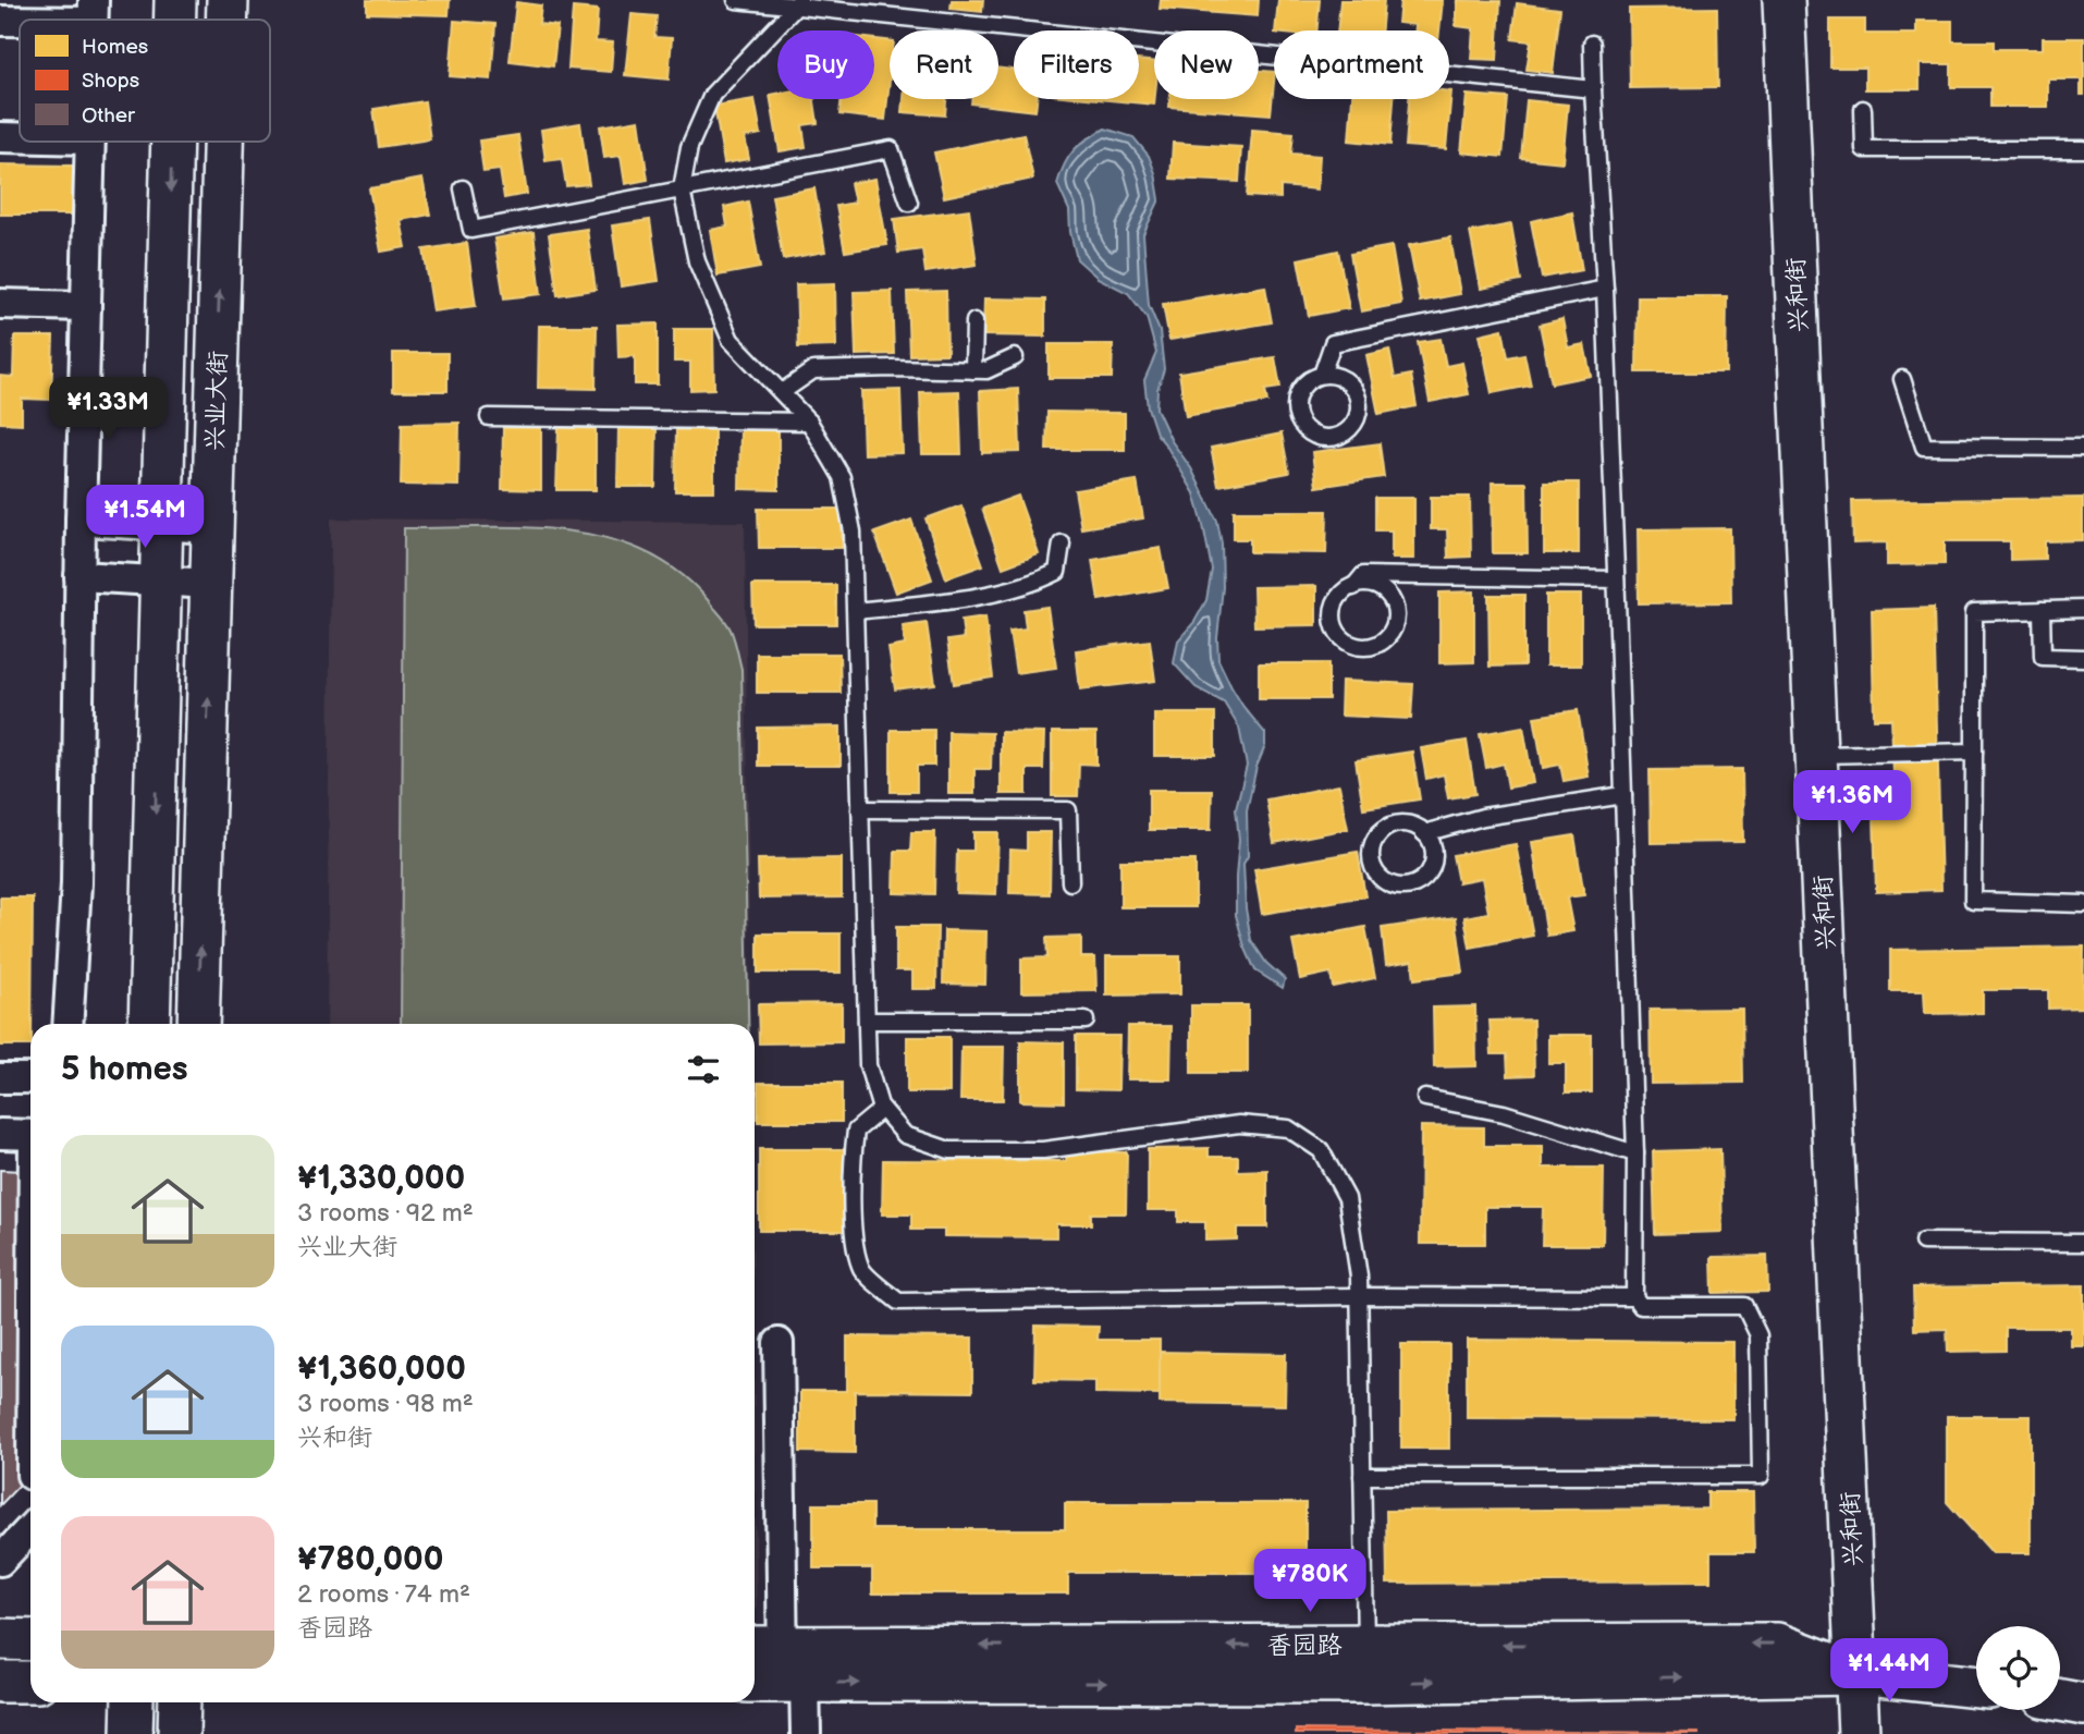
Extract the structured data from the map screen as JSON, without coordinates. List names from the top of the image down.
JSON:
{
  "streets": {
    "street": ["兴和街", "兴业大街", "香园路"]
  },
  "crossings": [
    ["兴和街", "香园路"]
  ],
  "legend": ["Homes", "Shops", "Other"],
  "page": {
    "chip": [
      "Buy",
      "Rent",
      "Filters",
      "New",
      "Apartment"
    ],
    "price": [
      "¥1.33M",
      "¥1.54M",
      "¥1.36M",
      "¥780K",
      "¥1.44M"
    ],
    "heading": "5 homes",
    "list": [
      {
        "name": "¥1,330,000",
        "note": "3 rooms · 92 m² · 兴业大街"
      },
      {
        "name": "¥1,360,000",
        "note": "3 rooms · 98 m² · 兴和街"
      },
      {
        "name": "¥780,000",
        "note": "2 rooms · 74 m² · 香园路"
      }
    ]
  }
}
